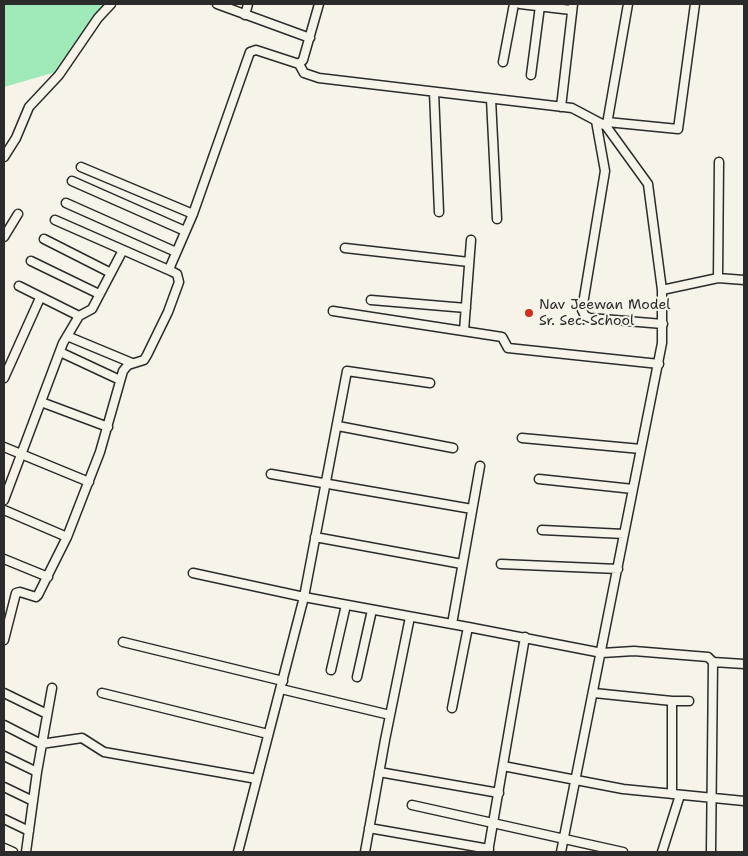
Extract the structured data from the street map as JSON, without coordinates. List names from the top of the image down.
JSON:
{
  "places": ["Nav Jeewan Model Sr. Sec. School"]
}
